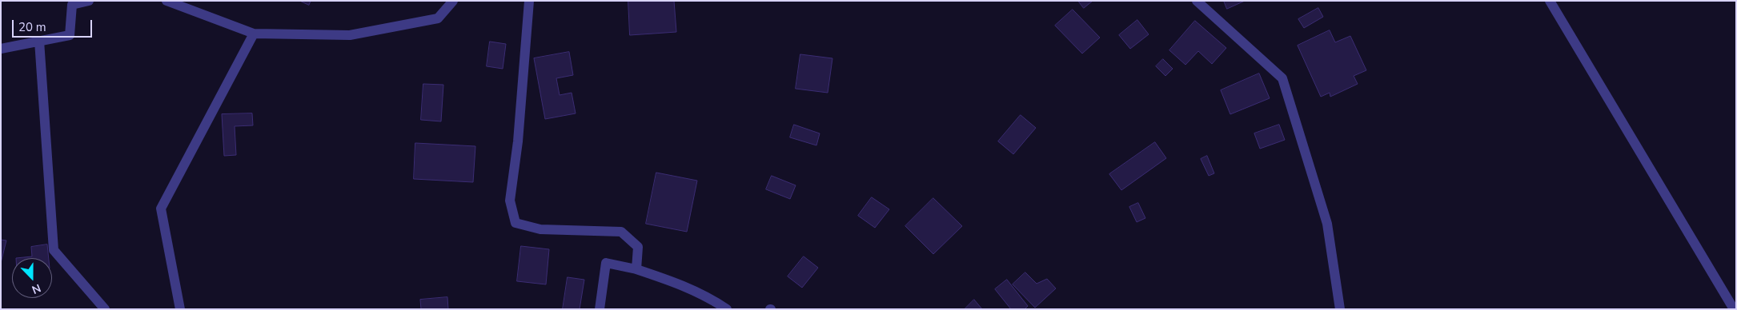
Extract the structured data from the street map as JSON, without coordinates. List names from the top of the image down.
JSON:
{
  "scale_bar": "20 m",
  "north": "bottom"
}
